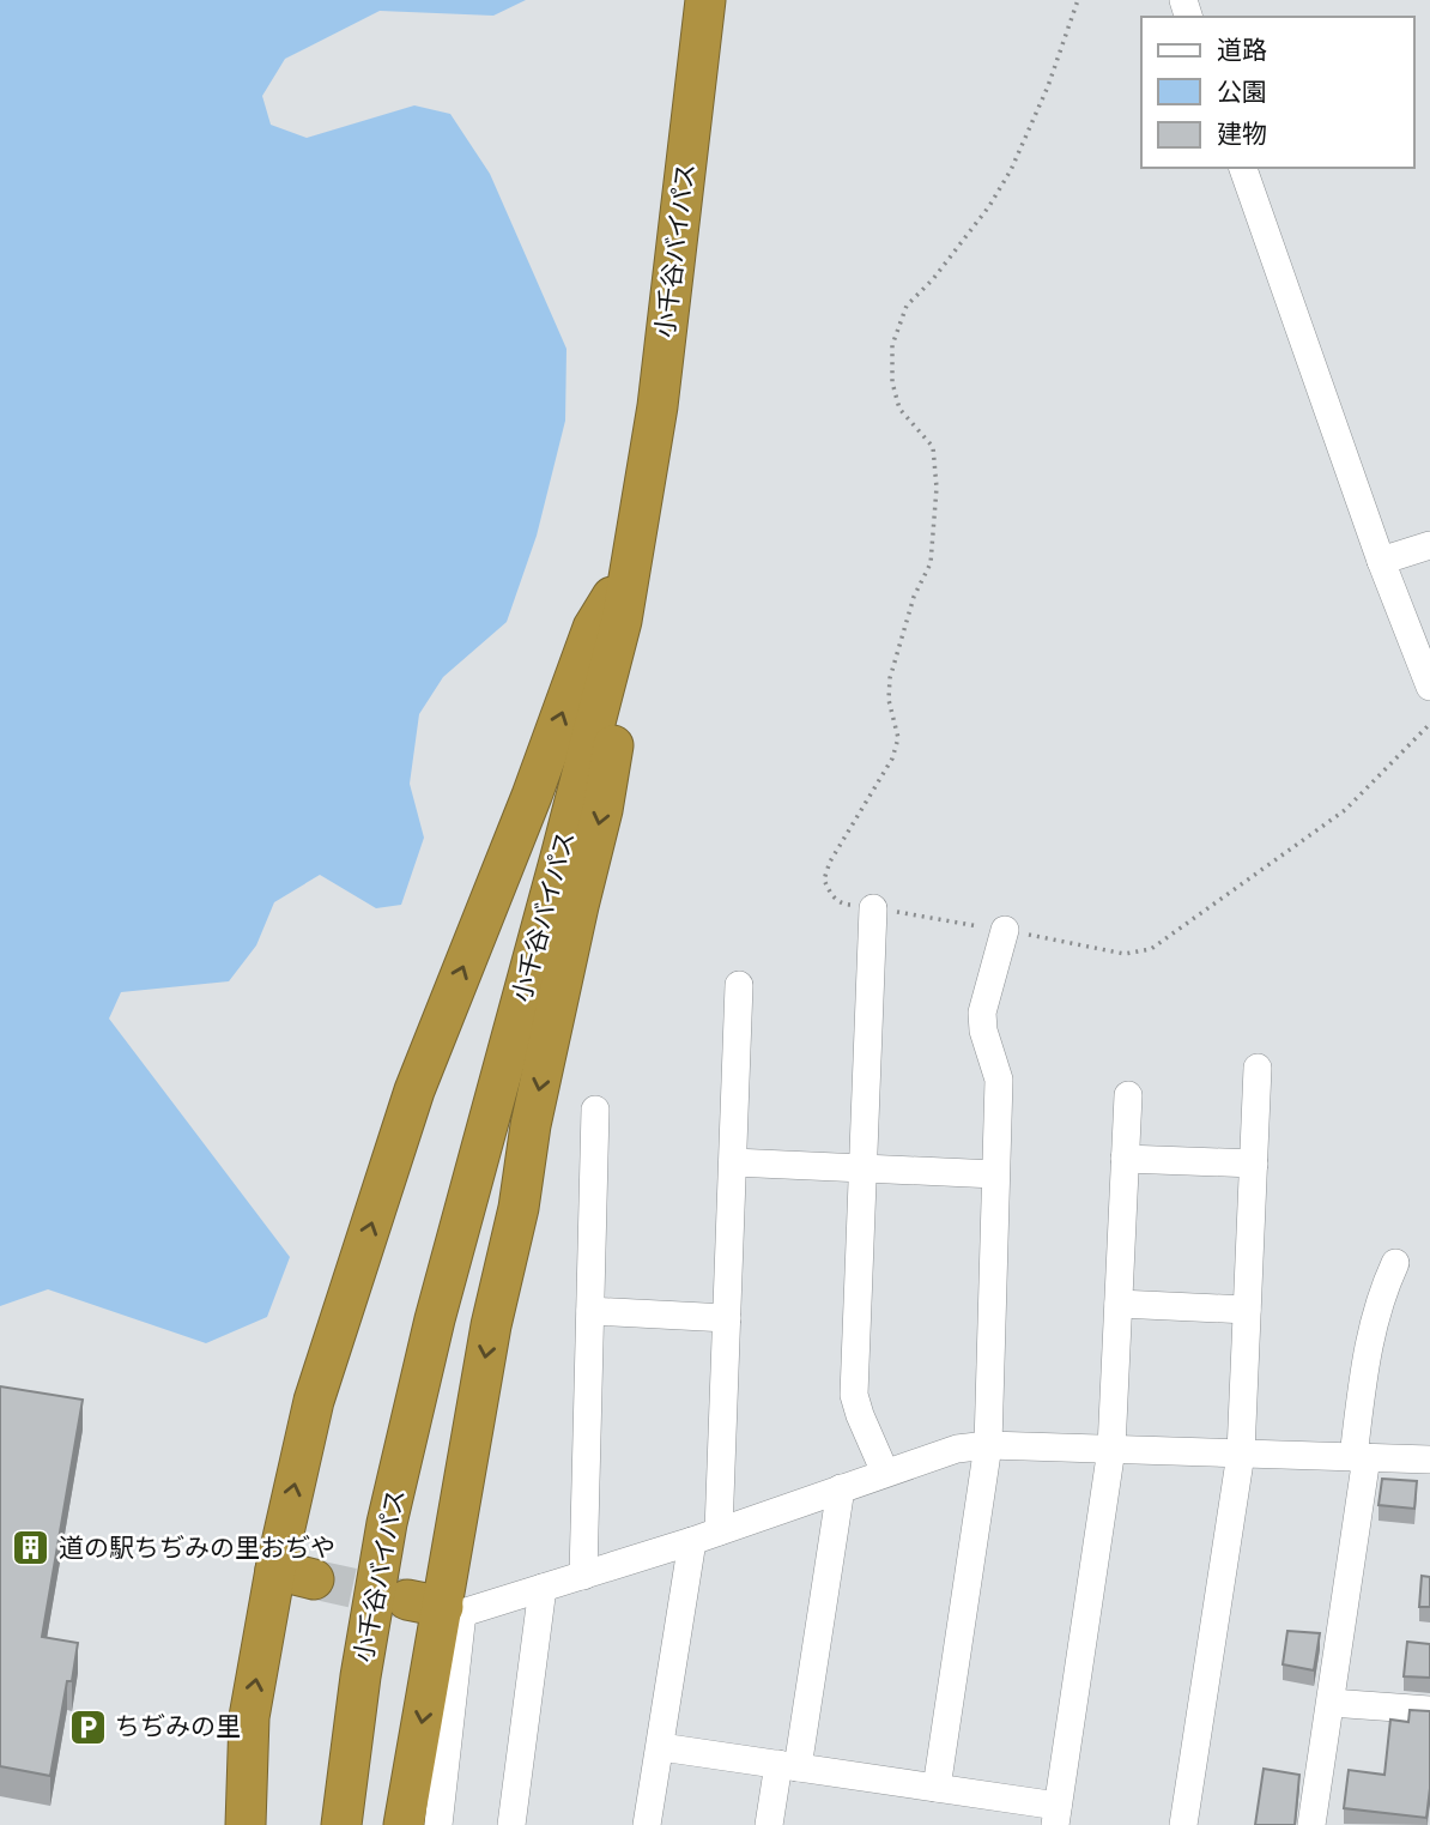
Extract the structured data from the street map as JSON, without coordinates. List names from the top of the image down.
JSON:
{
  "streets": {
    "highway": ["小千谷バイパス"]
  },
  "places": {
    "building": ["道の駅ちぢみの里おぢや"],
    "parking": ["ちぢみの里"]
  },
  "legend": ["道路", "公園", "建物"]
}
